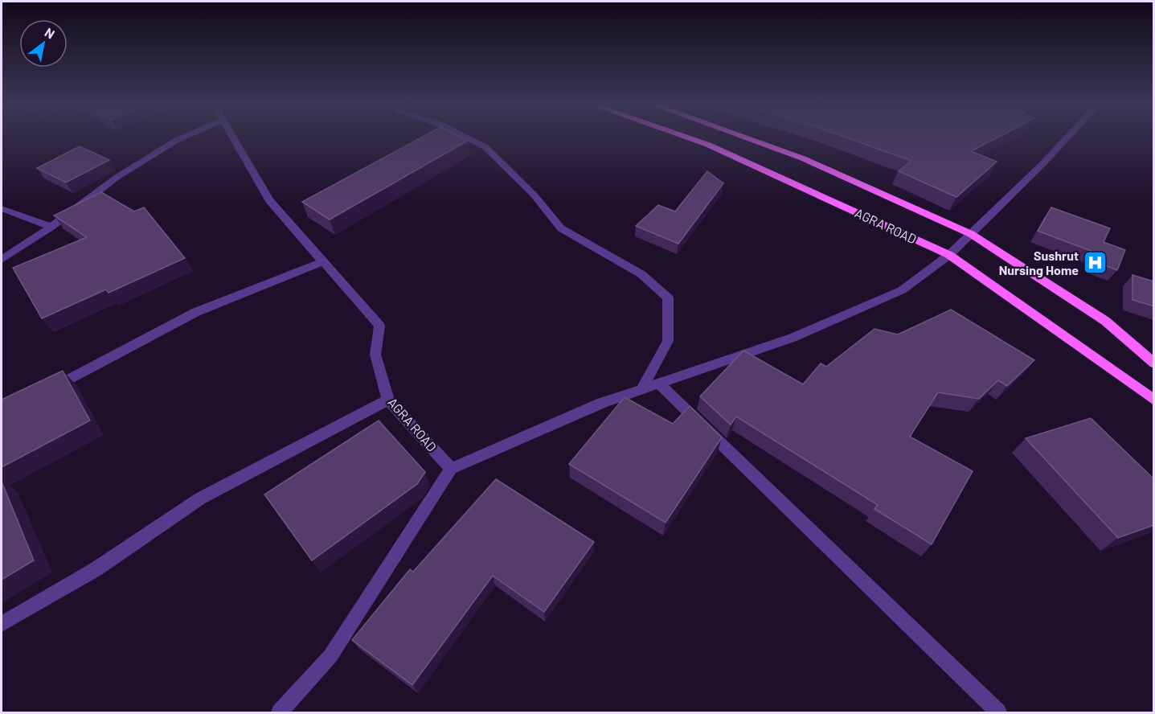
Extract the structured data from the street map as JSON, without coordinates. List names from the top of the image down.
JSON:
{
  "streets": {
    "main road": ["AGRA ROAD"]
  },
  "places": {
    "hospital": ["Sushrut Nursing Home"]
  },
  "north": "top right"
}
